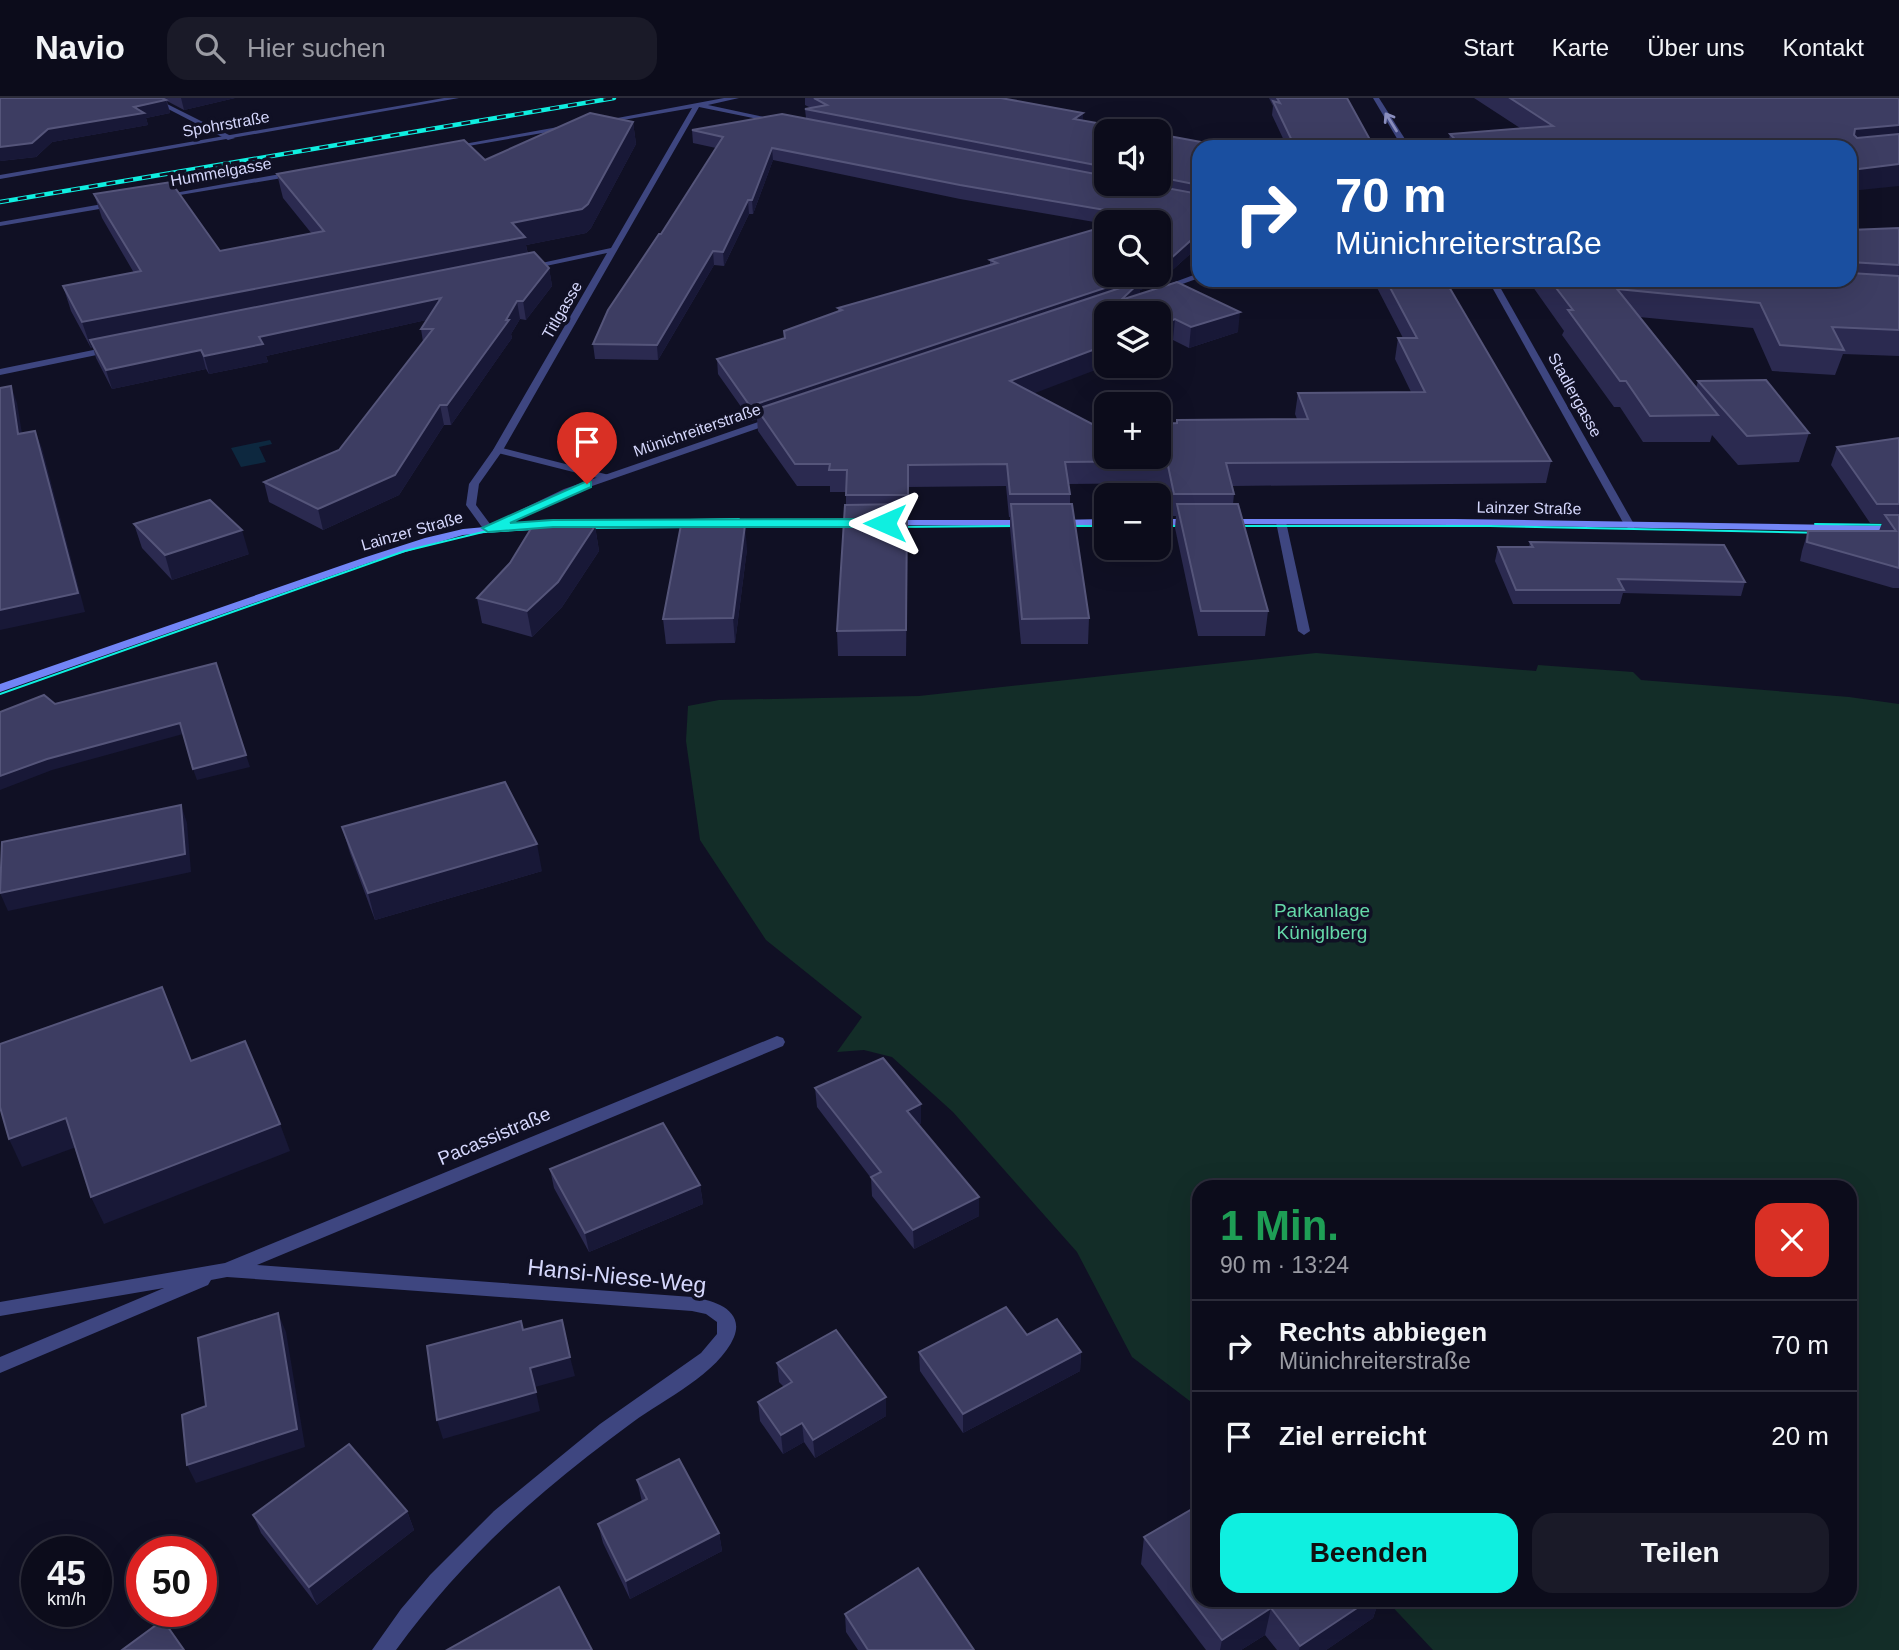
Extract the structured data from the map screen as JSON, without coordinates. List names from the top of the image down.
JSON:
{
  "streets": {
    "main road": ["Lainzer Straße"],
    "street": [
      "Spohrstraße",
      "Hummelgasse",
      "Titlgasse",
      "Stadlergasse",
      "Münichreiterstraße",
      "Pacassistraße",
      "Hansi-Niese-Weg"
    ]
  },
  "crossings": [
    ["Titlgasse", "Münichreiterstraße"],
    ["Titlgasse", "Lainzer Straße"],
    ["Stadlergasse", "Lainzer Straße"],
    ["Münichreiterstraße", "Lainzer Straße"],
    ["Pacassistraße", "Hansi-Niese-Weg"]
  ],
  "parks": ["Parkanlage Küniglberg"],
  "page": {
    "header": "Navio",
    "search": "Hier suchen",
    "nav": [
      "Start",
      "Karte",
      "Über uns",
      "Kontakt"
    ],
    "map_buttons": ["+", "−"],
    "turn": ["70 m", "Münichreiterstraße"],
    "heading": ["1 Min.", "90 m · 13:24"],
    "list": [
      {
        "name": "Rechts abbiegen",
        "note": "Münichreiterstraße",
        "value": "70 m"
      },
      {
        "name": "Ziel erreicht",
        "value": "20 m"
      }
    ],
    "buttons": ["Beenden", "Teilen"],
    "speed": "45 km/h",
    "limit": "50"
  }
}
